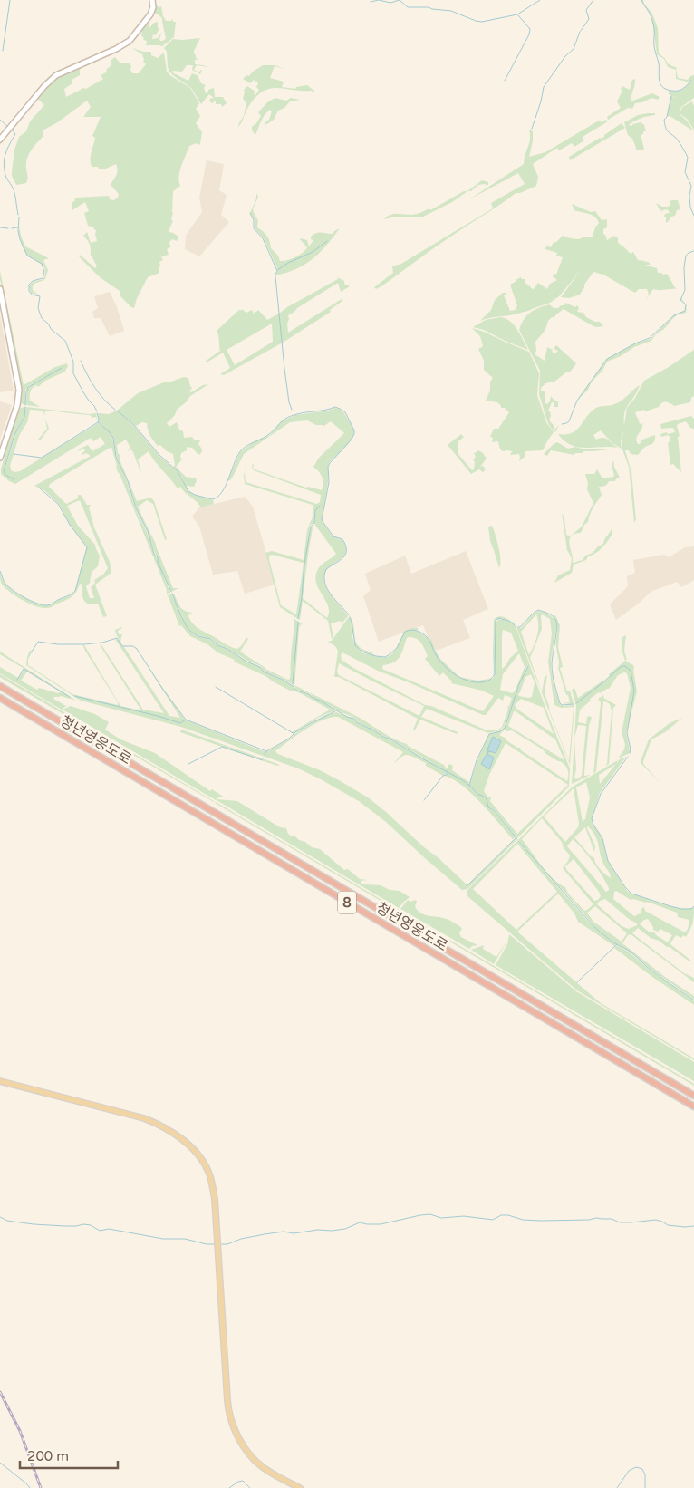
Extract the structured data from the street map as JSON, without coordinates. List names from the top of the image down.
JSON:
{
  "streets": {
    "highway": ["청년영웅도로", "8"]
  },
  "scale_bar": "200 m"
}
